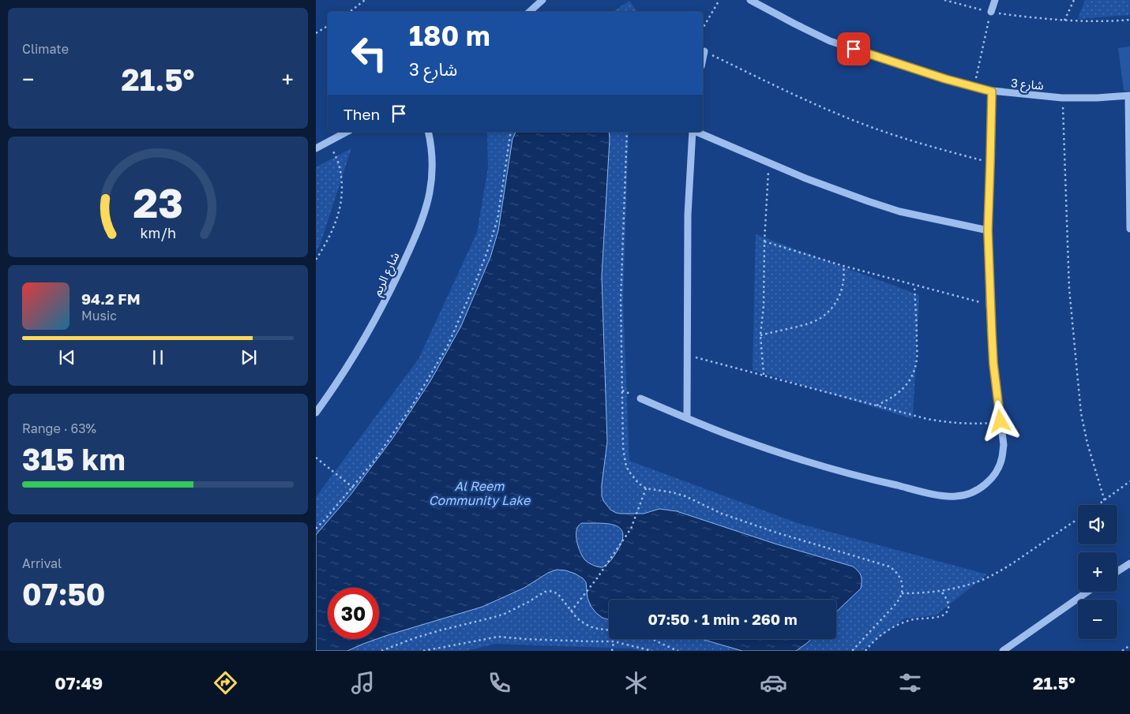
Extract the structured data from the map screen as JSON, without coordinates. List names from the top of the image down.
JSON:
{
  "streets": {
    "street": ["شارع 3", "شارع الريم"]
  },
  "water": ["Al Reem Community Lake"],
  "page": {
    "tile": [
      "Climate",
      ["Range · 63%", "315 km"],
      ["Arrival", "07:50"]
    ],
    "turn": ["180 m", "شارع 3"],
    "heat": ["−", "21.5°", "+"],
    "then": "Then",
    "song": ["94.2 FM", "Music"],
    "map_buttons": ["+", "−"],
    "limit": "30",
    "trip": "07:50 · 1 min · 260 m",
    "tabs": ["07:49", "21.5°"],
    "gauge": ["23", "km/h"]
  }
}
